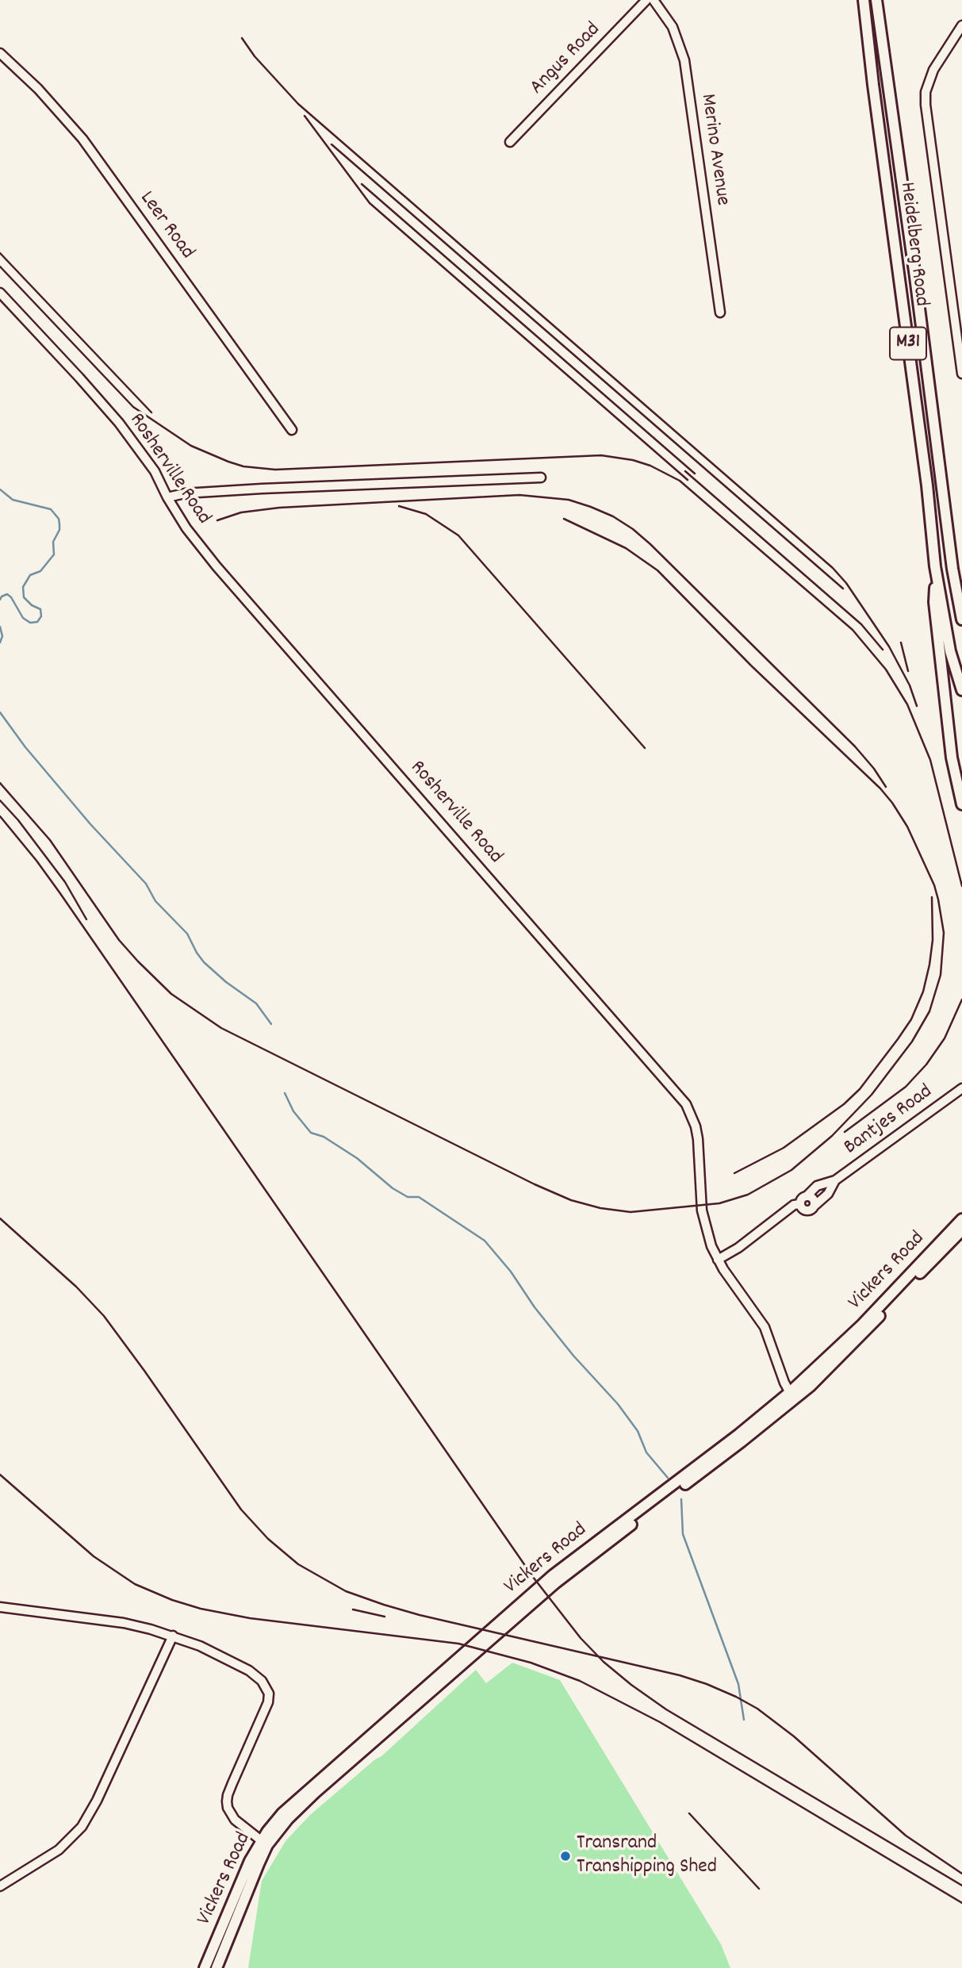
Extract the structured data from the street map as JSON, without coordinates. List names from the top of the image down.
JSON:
{
  "streets": {
    "main road": ["Heidelberg Road", "M31", "Vickers Road"],
    "street": [
      "Angus Road",
      "Merino Avenue",
      "Leer Road",
      "Rosherville Road",
      "Bantjes Road"
    ]
  },
  "crossings": [
    ["Rosherville Road", "Vickers Road"]
  ],
  "places": ["Transrand Transhipping Shed"]
}
